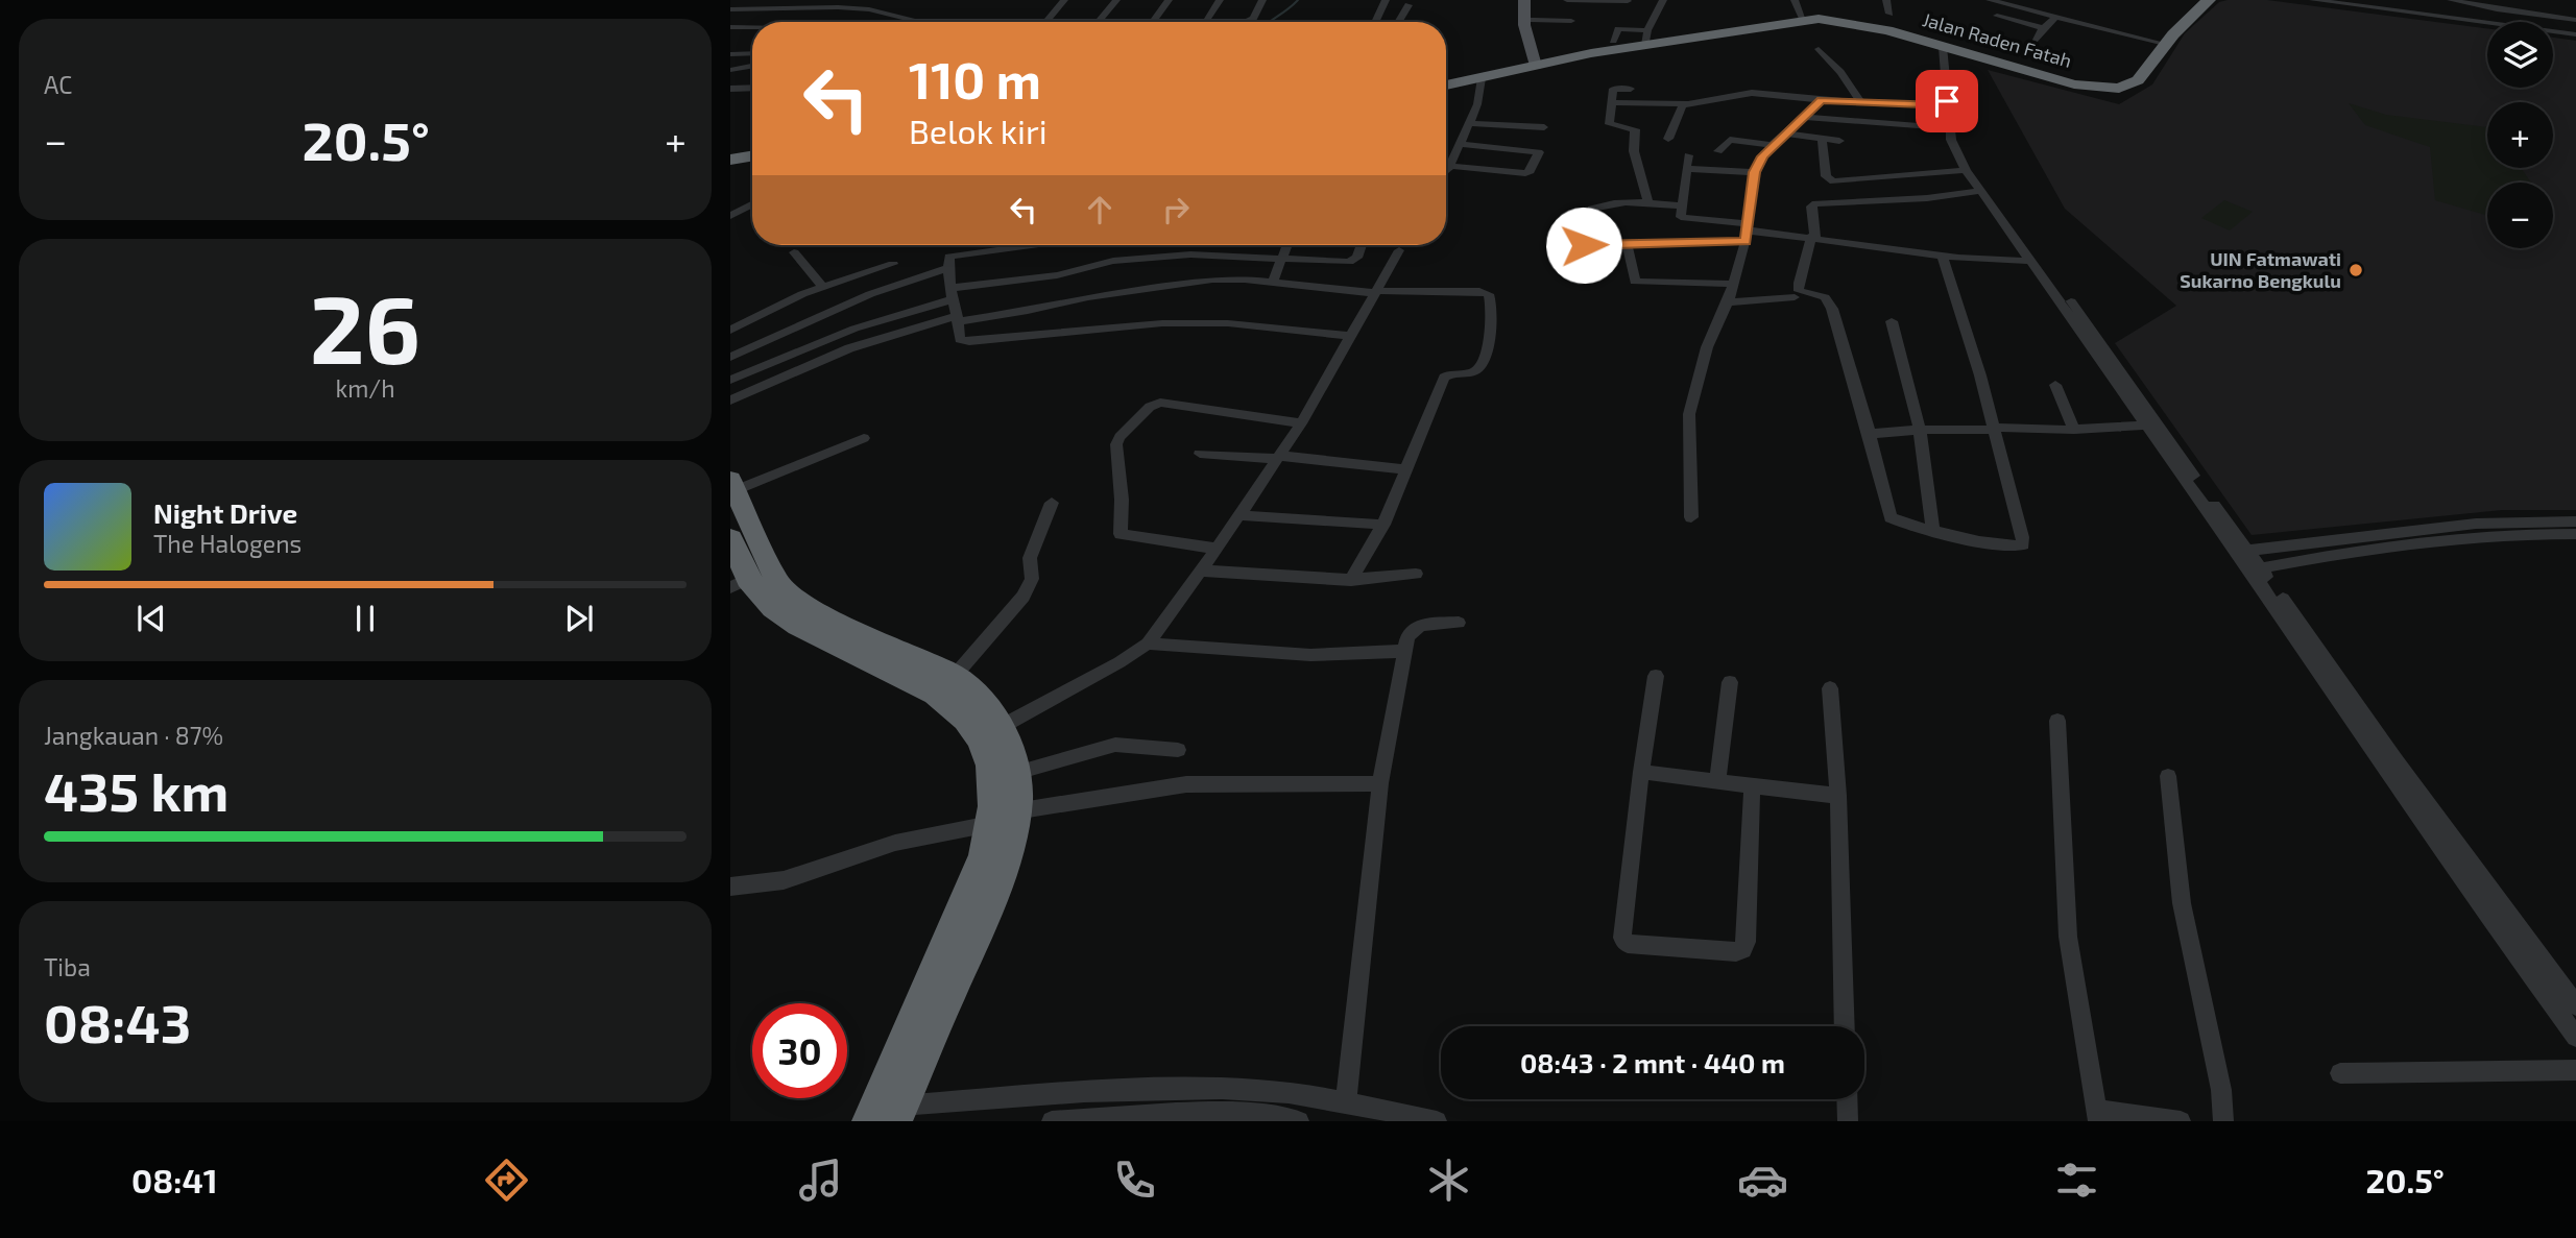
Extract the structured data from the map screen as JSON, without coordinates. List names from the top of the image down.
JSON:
{
  "streets": {
    "highway": ["Jalan Raden Fatah"]
  },
  "places": ["UIN Fatmawati Sukarno Bengkulu"],
  "page": {
    "tile": [
      "AC",
      ["26", "km/h"],
      ["Jangkauan · 87%", "435 km"],
      ["Tiba", "08:43"]
    ],
    "map_buttons": ["+", "−"],
    "turn": ["110 m", "Belok kiri"],
    "heat": ["−", "20.5°", "+"],
    "song": ["Night Drive", "The Halogens"],
    "limit": "30",
    "trip": "08:43 · 2 mnt · 440 m",
    "tabs": ["08:41", "20.5°"]
  }
}
